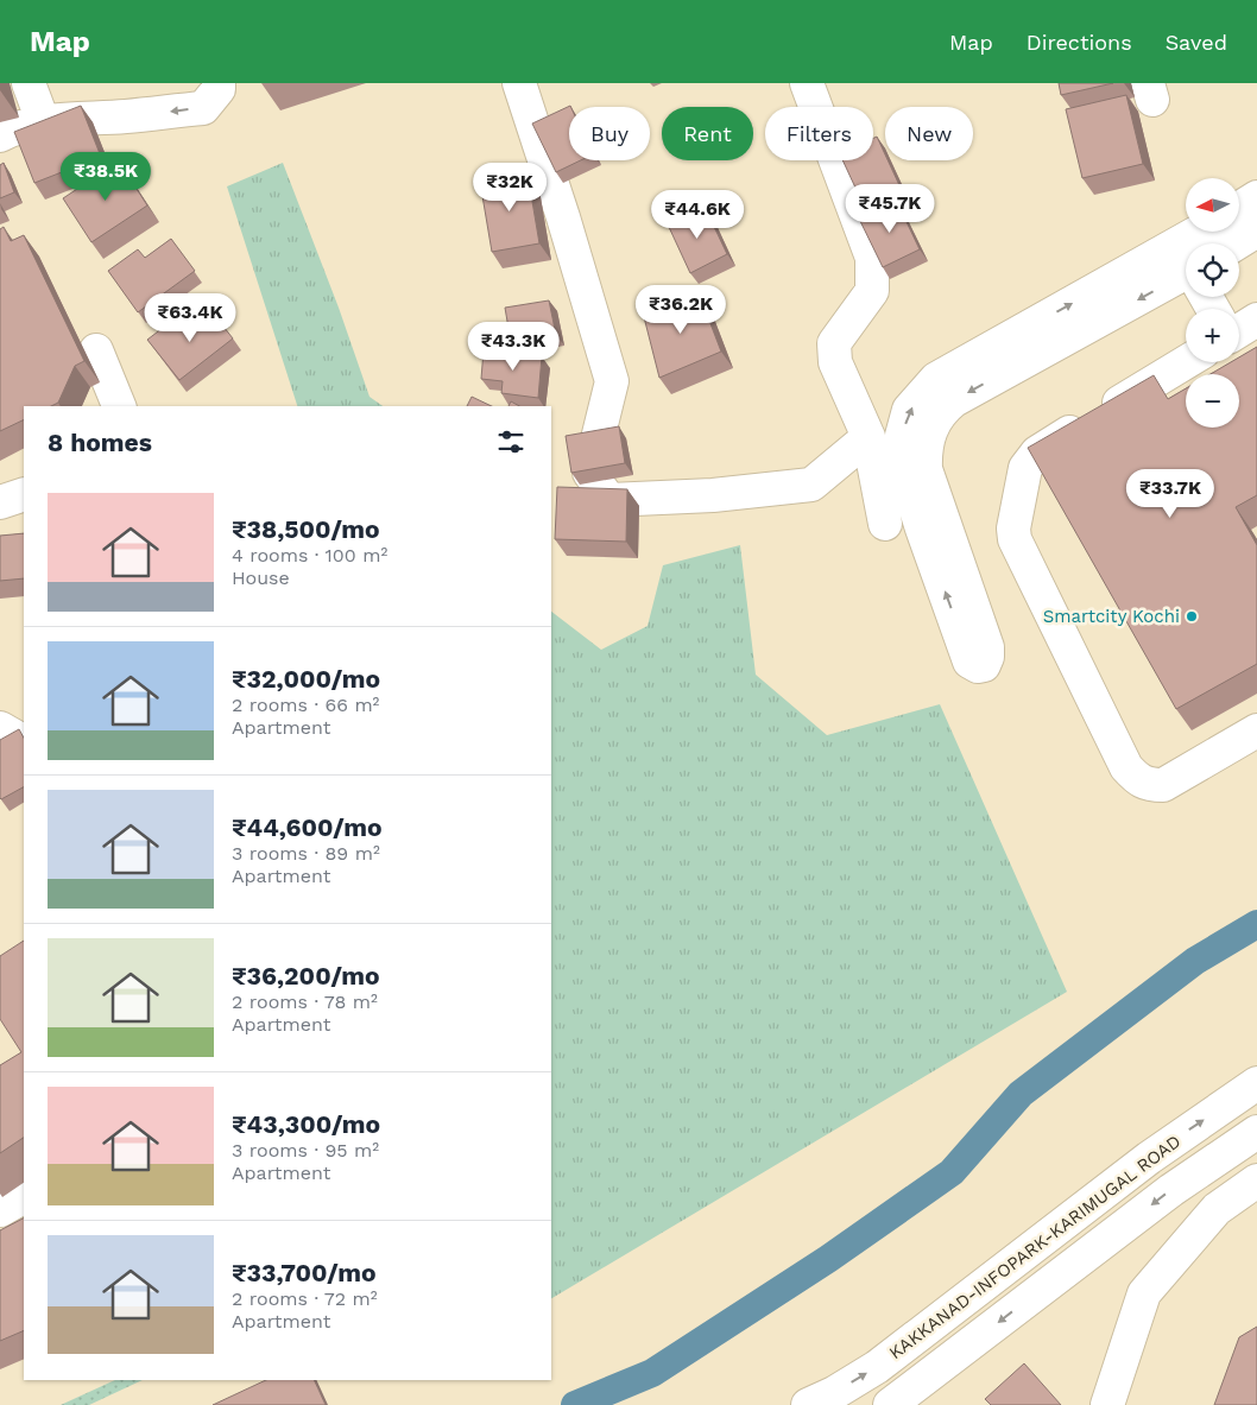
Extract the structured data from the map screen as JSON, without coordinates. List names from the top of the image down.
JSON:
{
  "streets": {
    "street": ["KAKKANAD-INFOPARK-KARIMUGAL ROAD"]
  },
  "places": ["Smartcity Kochi"],
  "north": "left",
  "page": {
    "header": "Map",
    "nav": ["Map", "Directions", "Saved"],
    "chip": [
      "Buy",
      "Rent",
      "Filters",
      "New"
    ],
    "price": [
      "₹38.5K",
      "₹32K",
      "₹45.7K",
      "₹44.6K",
      "₹36.2K",
      "₹63.4K",
      "₹43.3K",
      "₹33.7K"
    ],
    "map_buttons": ["+", "−"],
    "heading": "8 homes",
    "list": [
      {
        "name": "₹38,500/mo",
        "note": "4 rooms · 100 m² · House"
      },
      {
        "name": "₹32,000/mo",
        "note": "2 rooms · 66 m² · Apartment"
      },
      {
        "name": "₹44,600/mo",
        "note": "3 rooms · 89 m² · Apartment"
      },
      {
        "name": "₹36,200/mo",
        "note": "2 rooms · 78 m² · Apartment"
      },
      {
        "name": "₹43,300/mo",
        "note": "3 rooms · 95 m² · Apartment"
      },
      {
        "name": "₹33,700/mo",
        "note": "2 rooms · 72 m² · Apartment"
      }
    ]
  }
}
